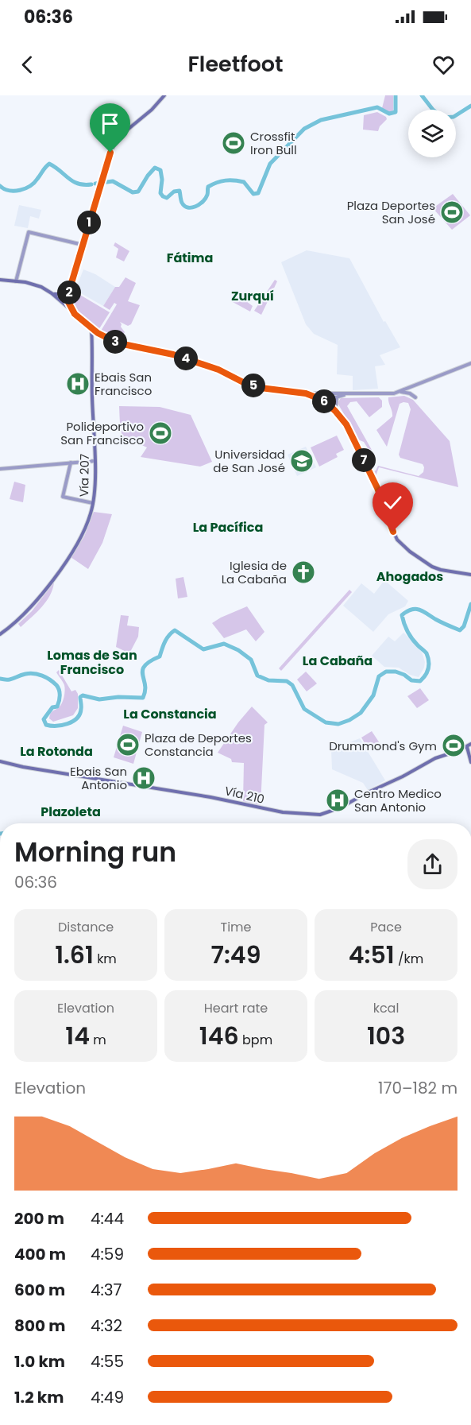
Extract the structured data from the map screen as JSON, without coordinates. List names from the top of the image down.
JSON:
{
  "streets": {
    "main road": ["Vía 207", "Vía 210"]
  },
  "districts": [
    "Fátima",
    "Zurquí",
    "La Pacífica",
    "Ahogados",
    "Lomas de San Francisco",
    "La Cabaña",
    "La Constancia",
    "La Rotonda",
    "Plazoleta"
  ],
  "places": {
    "sports": [
      "Crossfit Iron Bull",
      "Plaza Deportes San José",
      "Polideportivo San Francisco",
      "Plaza de Deportes Constancia",
      "Drummond's Gym"
    ],
    "hospital": ["Ebais San Francisco", "Ebais San Antonio", "Centro Medico San Antonio"],
    "school or university": ["Universidad de San José"],
    "church": ["Iglesia de La Cabaña"]
  },
  "page": {
    "status": "06:36",
    "header": "Fleetfoot",
    "pins": [
      "1",
      "2",
      "3",
      "4",
      "5",
      "6",
      "7"
    ],
    "heading": ["Morning run", "06:36"],
    "stats": [
      ["Distance", "1.61 km"],
      ["Time", "7:49"],
      ["Pace", "4:51 /km"],
      ["Elevation", "14 m"],
      ["Heart rate", "146 bpm"],
      ["kcal", "103"]
    ],
    "chart": ["Elevation", "170–182 m"],
    "list": [
      {
        "name": "200 m",
        "note": "4:44"
      },
      {
        "name": "400 m",
        "note": "4:59"
      },
      {
        "name": "600 m",
        "note": "4:37"
      },
      {
        "name": "800 m",
        "note": "4:32"
      },
      {
        "name": "1.0 km",
        "note": "4:55"
      },
      {
        "name": "1.2 km",
        "note": "4:49"
      }
    ]
  }
}
